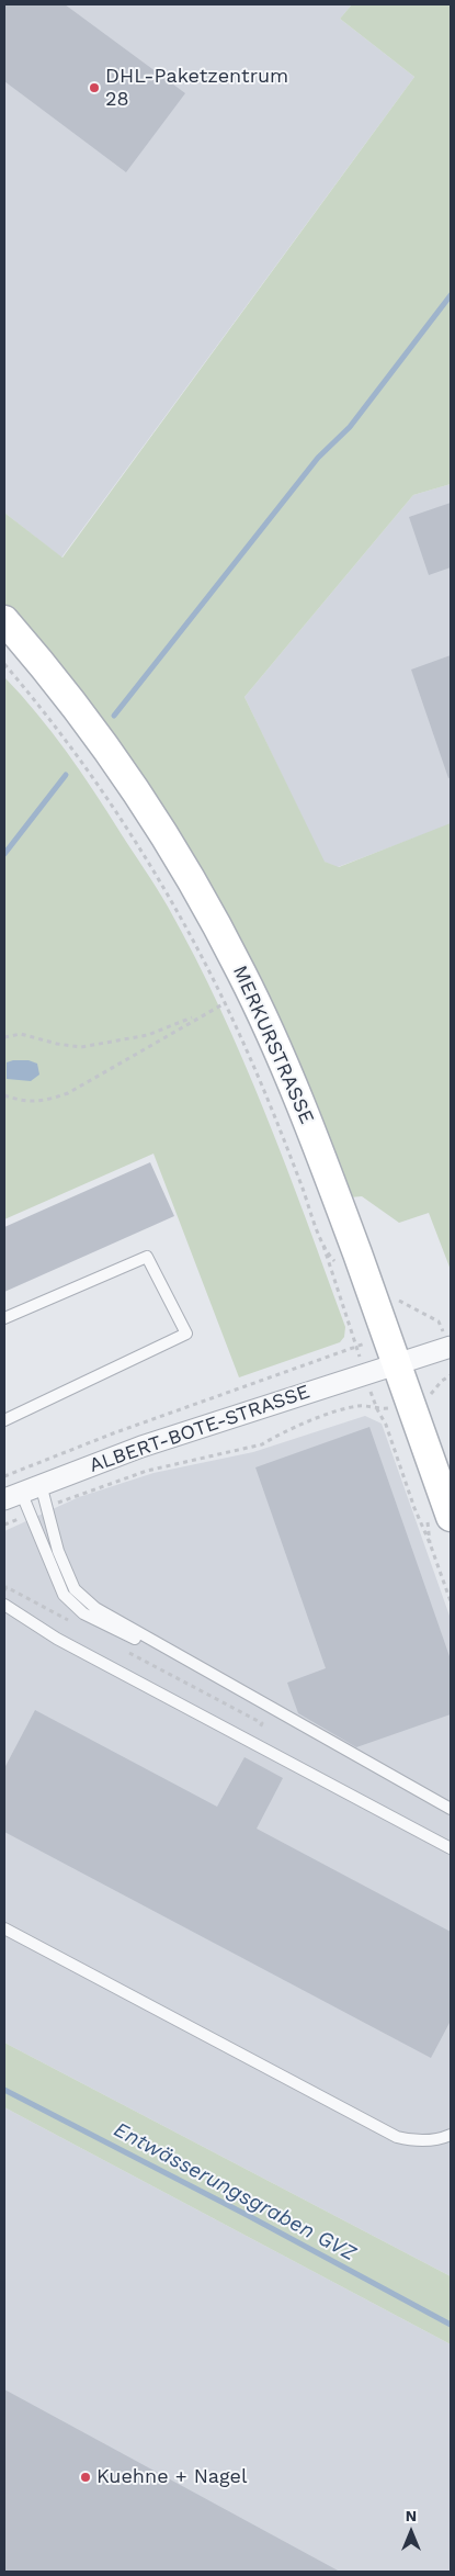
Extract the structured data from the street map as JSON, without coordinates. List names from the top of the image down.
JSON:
{
  "streets": {
    "street": ["MERKURSTRASSE", "ALBERT-BOTE-STRASSE"]
  },
  "crossings": [
    ["MERKURSTRASSE", "ALBERT-BOTE-STRASSE"]
  ],
  "water": ["Entwässerungsgraben GVZ"],
  "places": ["DHL-Paketzentrum 28", "Kuehne + Nagel"],
  "north": "top"
}
